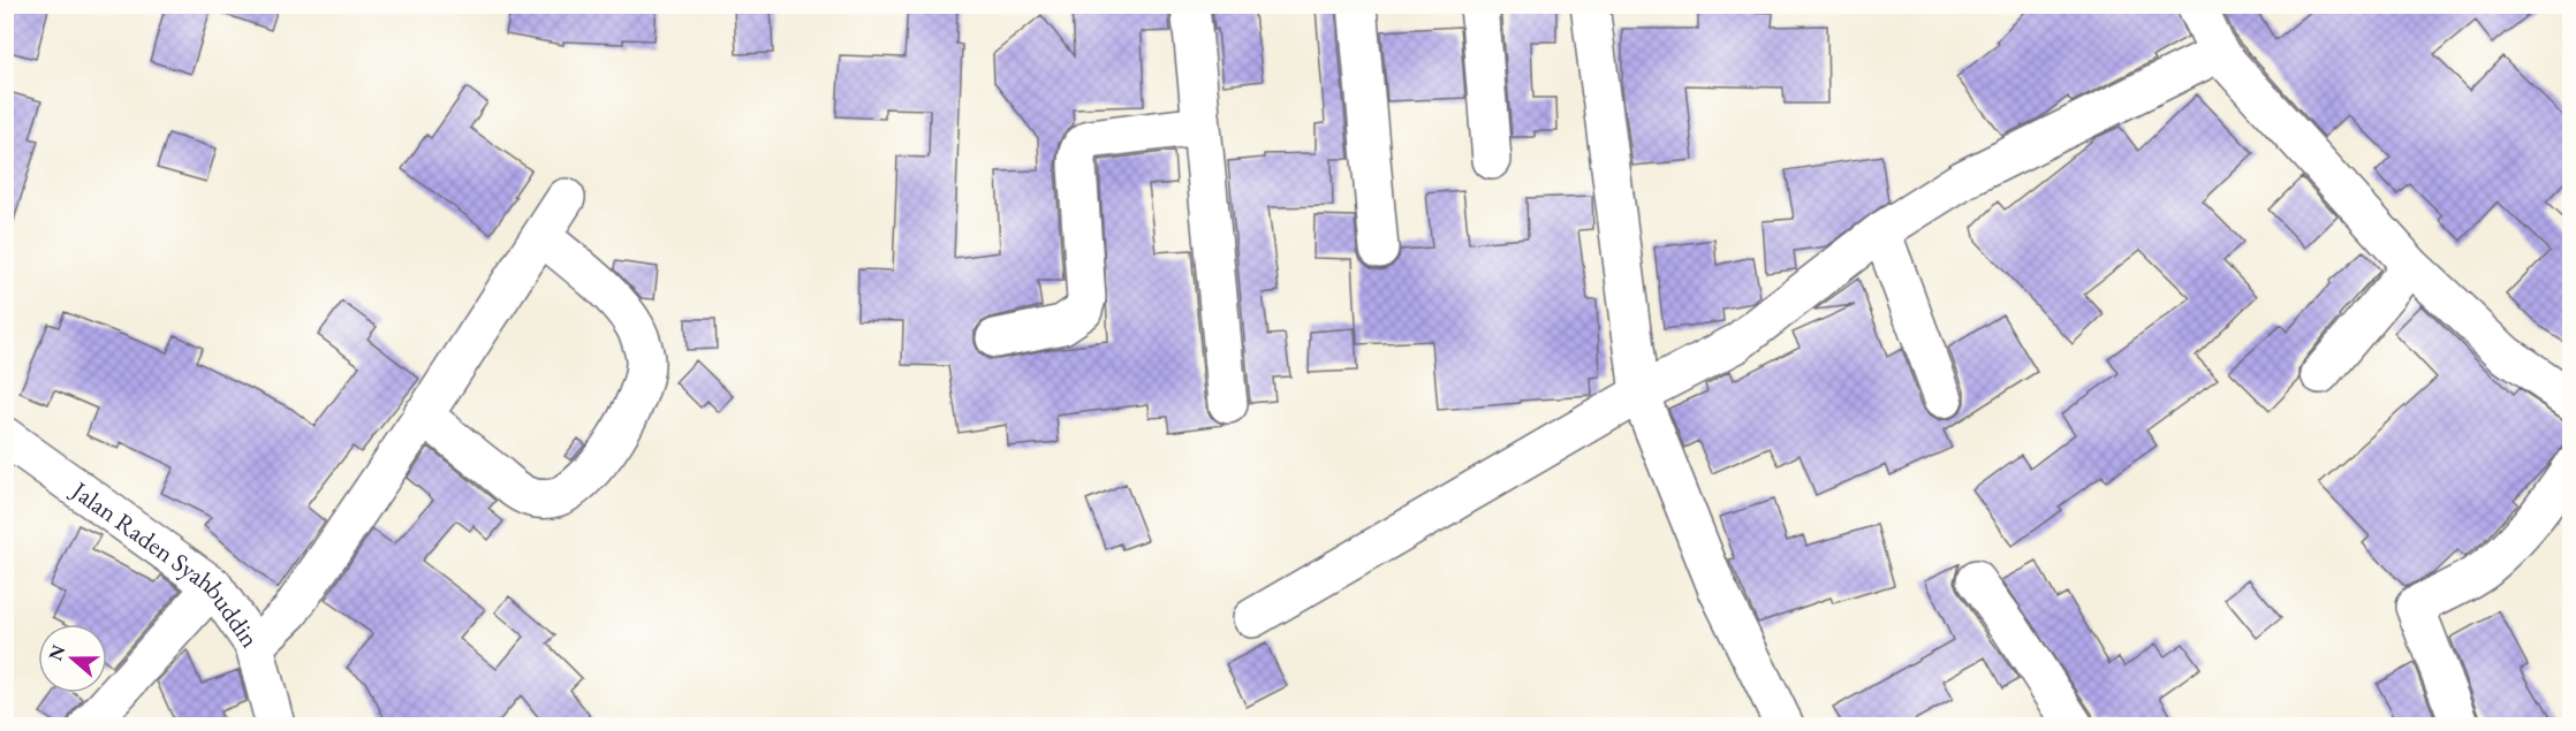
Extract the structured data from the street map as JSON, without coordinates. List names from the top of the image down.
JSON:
{
  "streets": {
    "street": ["Jalan Raden Syahbuddin"]
  },
  "north": "left"
}
